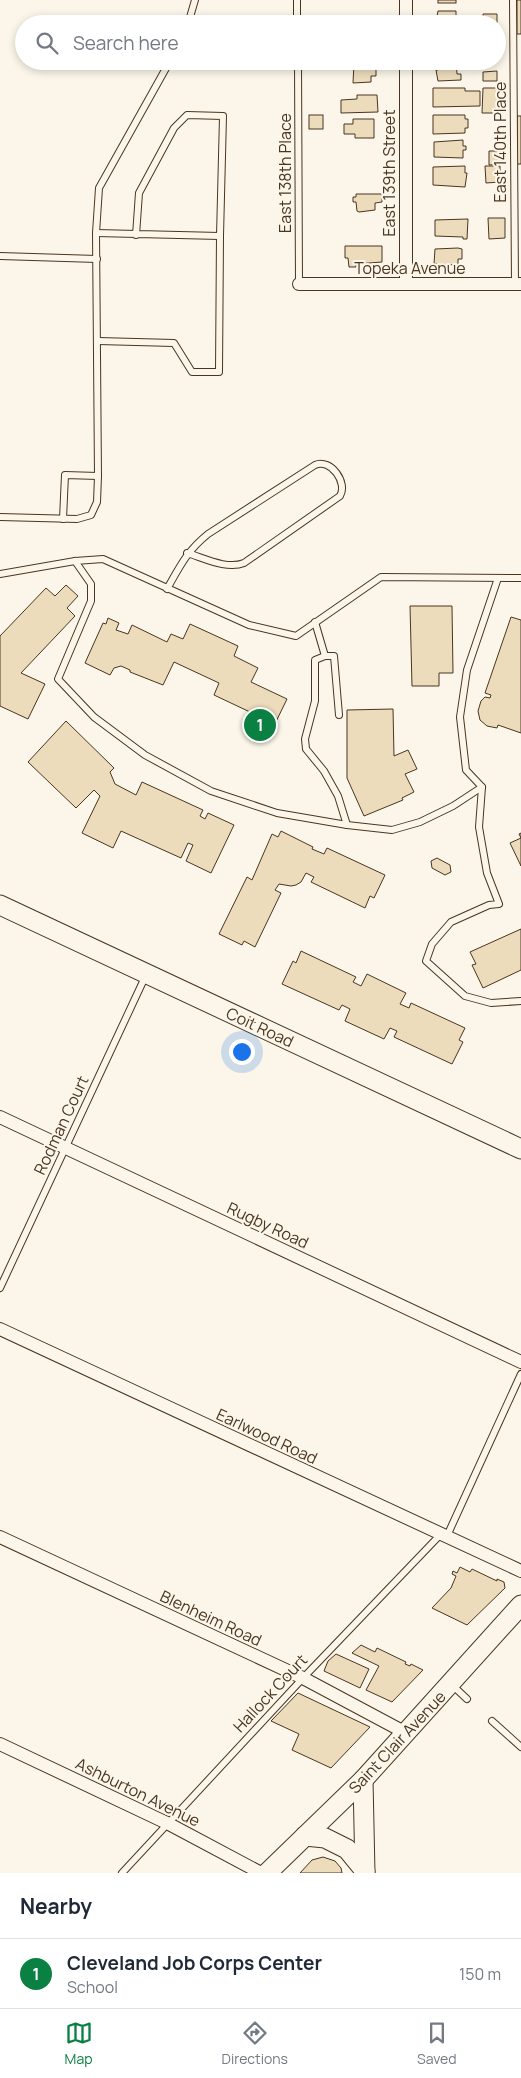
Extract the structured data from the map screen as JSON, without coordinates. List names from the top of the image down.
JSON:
{
  "streets": {
    "street": [
      "East 139th Street",
      "Topeka Avenue",
      "Coit Road",
      "Rugby Road",
      "Earlwood Road",
      "Blenheim Road",
      "Saint Clair Avenue",
      "Ashburton Avenue"
    ],
    "lane": [
      "East 140th Place",
      "East 138th Place",
      "Rodman Court",
      "Hallock Court"
    ]
  },
  "crossings": [
    ["East 140th Place", "Topeka Avenue"],
    ["East 138th Place", "Topeka Avenue"],
    ["East 139th Street", "Topeka Avenue"],
    ["Coit Road", "Rodman Court"],
    ["Rodman Court", "Rugby Road"],
    ["Earlwood Road", "Hallock Court"],
    ["Blenheim Road", "Hallock Court"],
    ["Blenheim Road", "Saint Clair Avenue"],
    ["Hallock Court", "Ashburton Avenue"]
  ],
  "page": {
    "search": "Search here",
    "pins": "1",
    "heading": "Nearby",
    "list": [
      {
        "mark": "1",
        "name": "Cleveland Job Corps Center",
        "note": "School",
        "value": "150 m"
      }
    ],
    "nav": ["Map", "Directions", "Saved"]
  }
}
